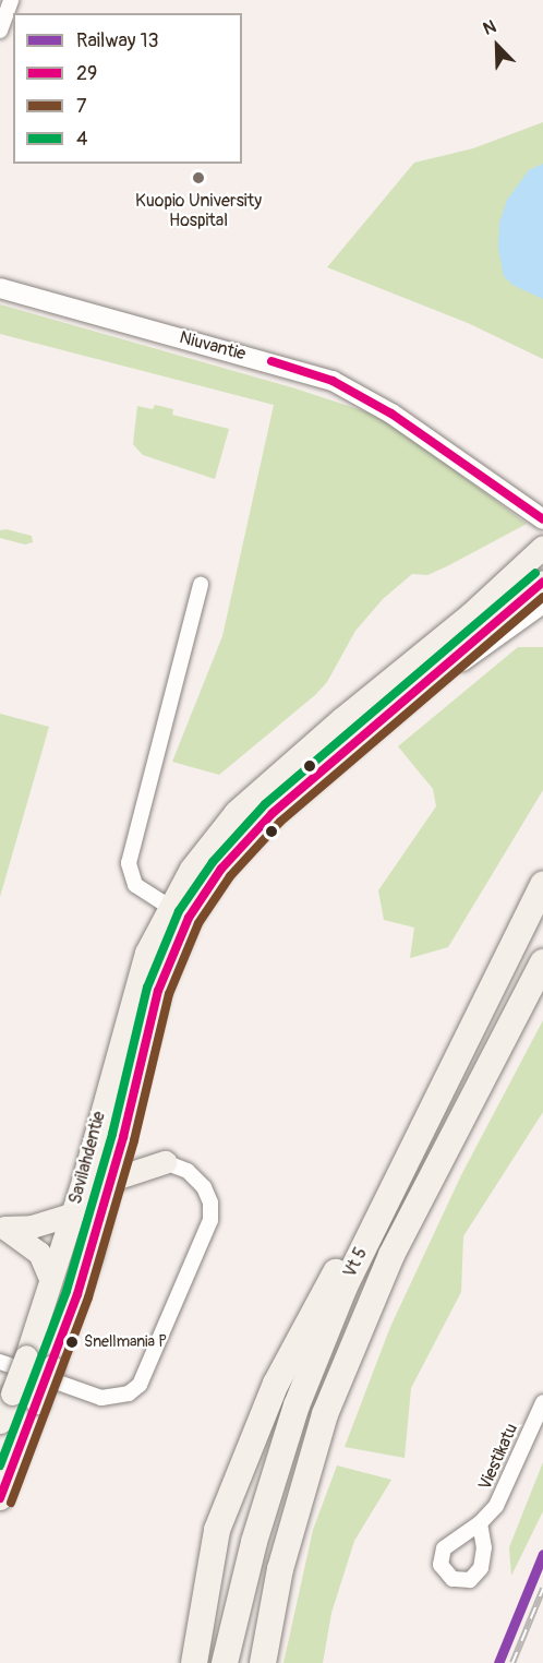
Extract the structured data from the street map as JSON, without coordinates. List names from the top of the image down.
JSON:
{
  "streets": {
    "highway": ["Vt 5"],
    "main road": ["Savilahdentie"],
    "street": ["Niuvantie", "Viestikatu"]
  },
  "places": ["Kuopio University Hospital", "Snellmania P"],
  "lines": [
    "transit line 29",
    "transit line 4",
    "transit line 7",
    "rail line 13"
  ],
  "legend": [
    "Railway 13",
    "29",
    "7",
    "4"
  ],
  "north": "top left"
}
